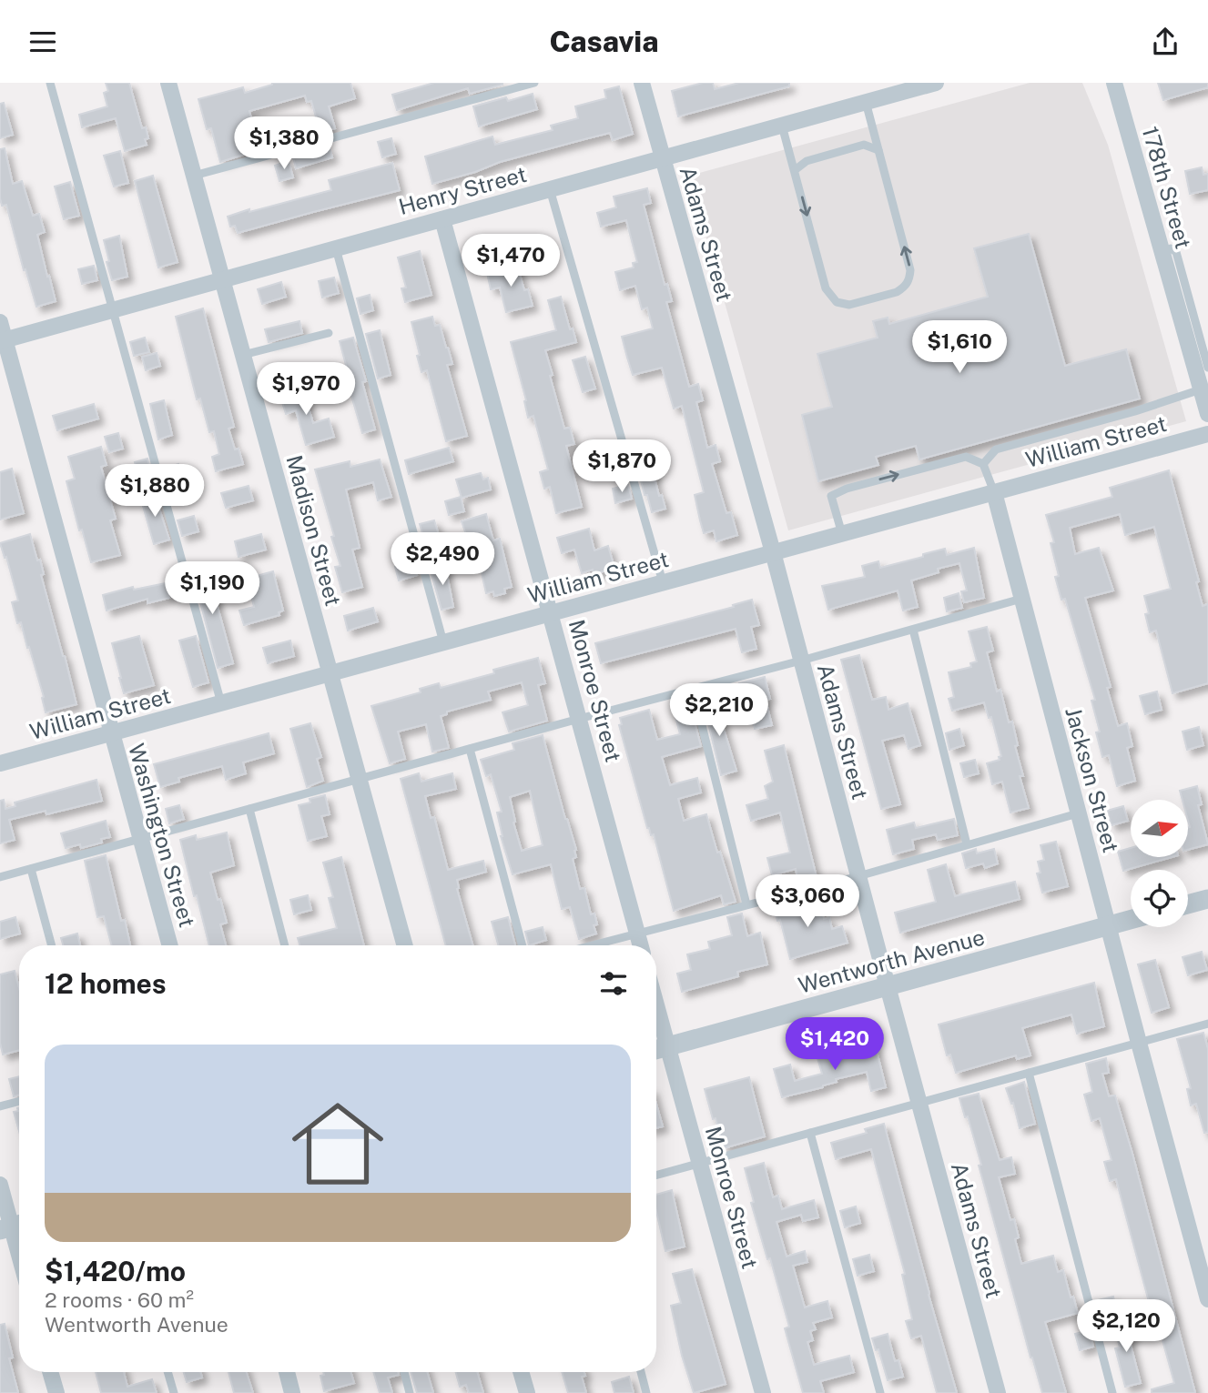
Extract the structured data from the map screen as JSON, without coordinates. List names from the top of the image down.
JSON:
{
  "streets": {
    "street": [
      "178th Street",
      "Henry Street",
      "Adams Street",
      "William Street",
      "Madison Street",
      "Monroe Street",
      "Jackson Street",
      "Washington Street",
      "Wentworth Avenue"
    ]
  },
  "crossings": [
    ["Henry Street", "Adams Street"],
    ["Henry Street", "Madison Street"],
    ["Henry Street", "Monroe Street"],
    ["Henry Street", "Washington Street"],
    ["Adams Street", "William Street"],
    ["Adams Street", "Wentworth Avenue"],
    ["William Street", "Madison Street"],
    ["William Street", "Monroe Street"],
    ["William Street", "Jackson Street"],
    ["William Street", "Washington Street"],
    ["Monroe Street", "Wentworth Avenue"],
    ["Jackson Street", "Wentworth Avenue"]
  ],
  "north": "right",
  "page": {
    "header": "Casavia",
    "price": [
      "$1,380",
      "$1,470",
      "$1,610",
      "$1,970",
      "$1,870",
      "$1,880",
      "$2,490",
      "$1,190",
      "$2,210",
      "$3,060",
      "$1,420",
      "$2,120"
    ],
    "heading": "12 homes",
    "list": [
      {
        "name": "$1,420/mo",
        "note": "2 rooms · 60 m² · Wentworth Avenue"
      }
    ]
  }
}
